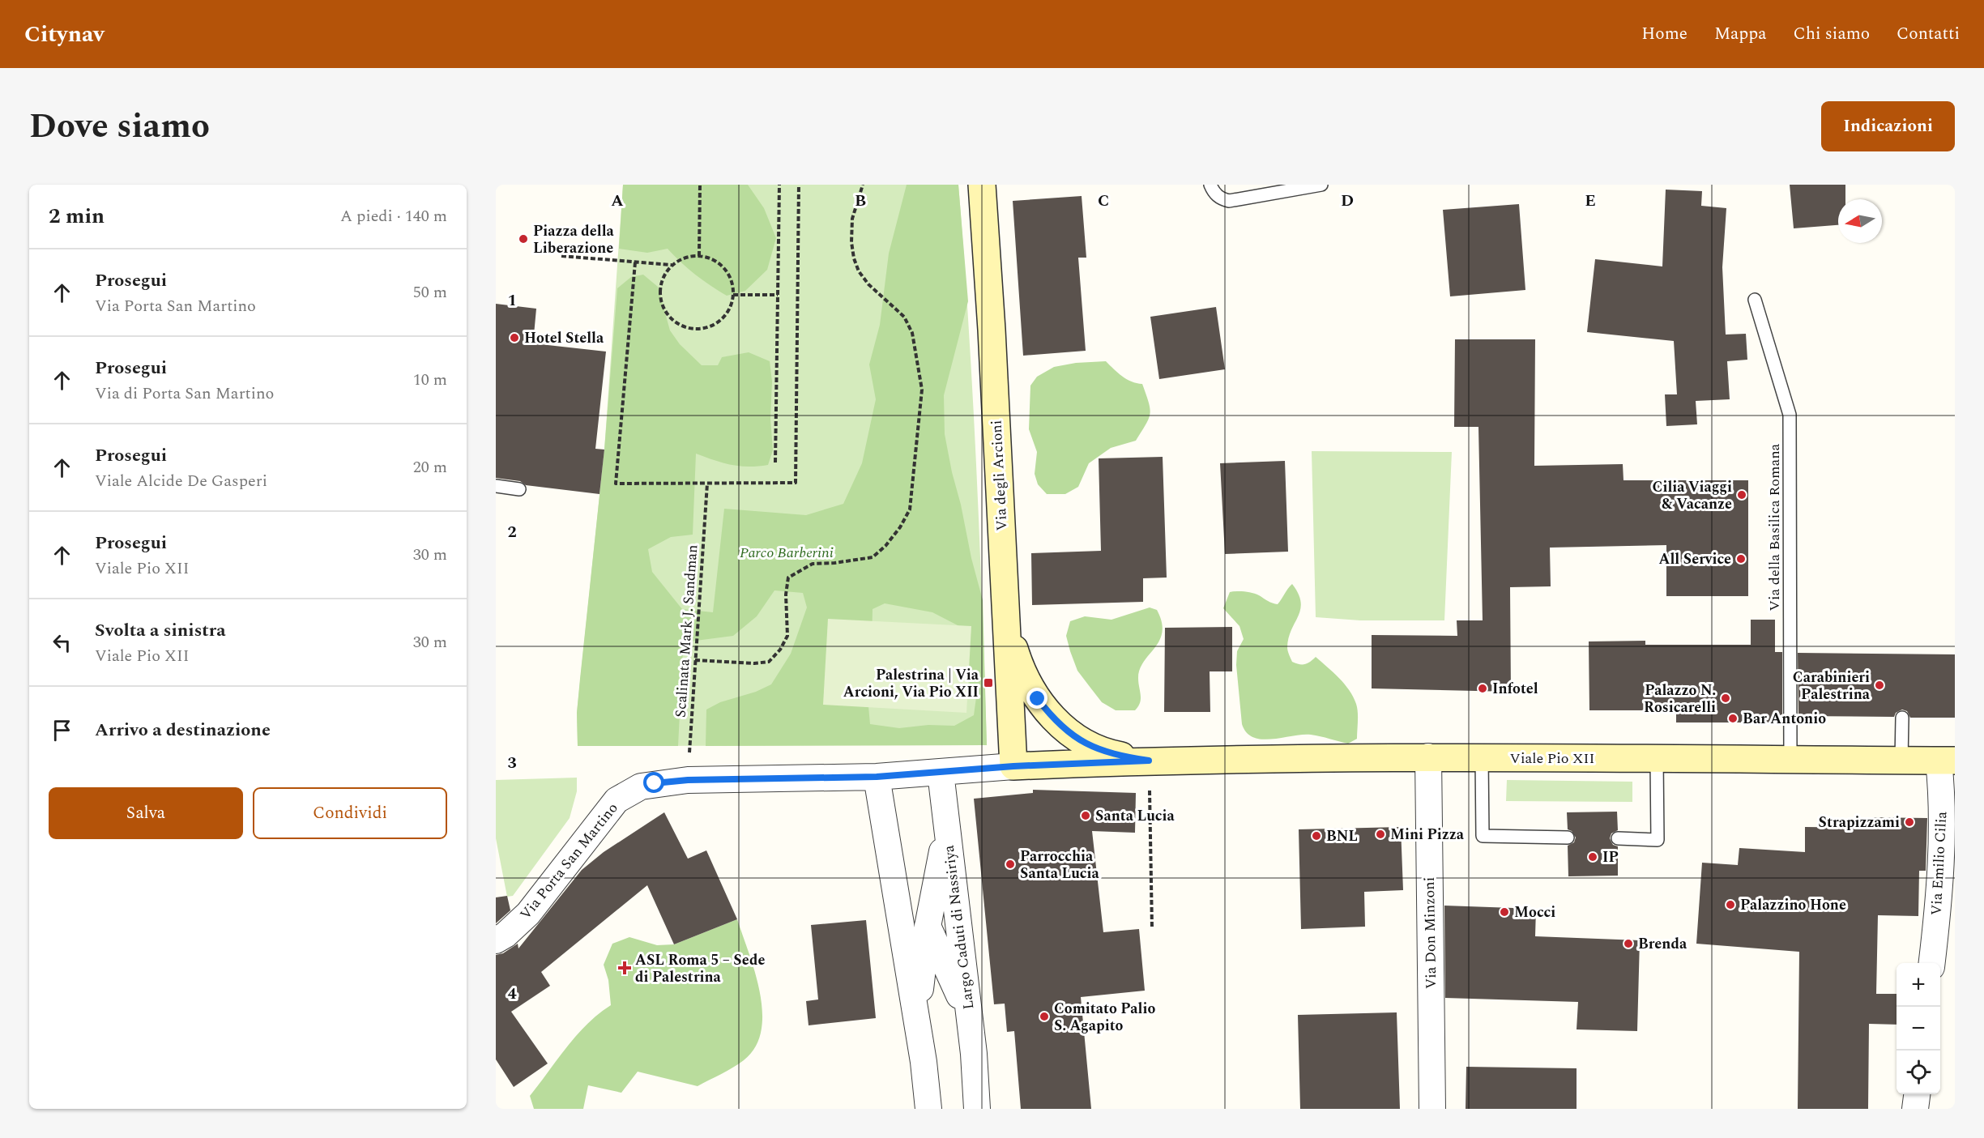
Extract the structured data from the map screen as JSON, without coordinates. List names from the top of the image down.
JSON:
{
  "streets": {
    "street": [
      "Via degli Arcioni",
      "Viale Pio XII",
      "Via Porta San Martino",
      "Via Emilio Cilia",
      "Largo Caduti di Nassiriya",
      "Via Don Minzoni"
    ],
    "lane": ["Via della Basilica Romana"],
    "path": ["Scalinata Mark J. Sandman"]
  },
  "crossings": [
    ["Via degli Arcioni", "Viale Pio XII"],
    ["Via degli Arcioni", "Via Porta San Martino"],
    ["Via della Basilica Romana", "Viale Pio XII"],
    ["Scalinata Mark J. Sandman", "Via Porta San Martino"],
    ["Viale Pio XII", "Via Porta San Martino"],
    ["Viale Pio XII", "Via Emilio Cilia"],
    ["Viale Pio XII", "Via Don Minzoni"],
    ["Via Porta San Martino", "Largo Caduti di Nassiriya"]
  ],
  "parks": ["Parco Barberini"],
  "places": {
    "other": [
      "Piazza della Liberazione",
      "Hotel Stella",
      "Cilia Viaggi & Vacanze",
      "All Service",
      "Carabinieri Palestrina",
      "Infotel",
      "Palazzo N. Rosicarelli",
      "Bar Antonio",
      "Santa Lucia",
      "Strapizzami",
      "Mini Pizza",
      "BNL",
      "IP",
      "Parrocchia Santa Lucia",
      "Palazzino Hone",
      "Mocci",
      "Brenda",
      "Comitato Palio S. Agapito"
    ],
    "transit": ["Palestrina | Via Arcioni, Via Pio XII"],
    "health": ["ASL Roma 5 – Sede di Palestrina"]
  },
  "north": "left",
  "page": {
    "header": "Citynav",
    "nav": [
      "Home",
      "Mappa",
      "Chi siamo",
      "Contatti"
    ],
    "title": "Dove siamo",
    "buttons": [
      "Indicazioni",
      ["Salva", "Condividi"]
    ],
    "heading": ["2 min", "A piedi · 140 m"],
    "list": [
      ["Prosegui", "Via Porta San Martino", "50 m"],
      ["Prosegui", "Via di Porta San Martino", "10 m"],
      ["Prosegui", "Viale Alcide De Gasperi", "20 m"],
      ["Prosegui", "Viale Pio XII", "30 m"],
      ["Svolta a sinistra", "Viale Pio XII", "30 m"],
      "Arrivo a destinazione"
    ],
    "map_buttons": ["+", "−"]
  },
  "grid": {
    "columns": [
      "A",
      "B",
      "C",
      "D",
      "E"
    ],
    "rows": [
      "1",
      "2",
      "3",
      "4"
    ]
  }
}
